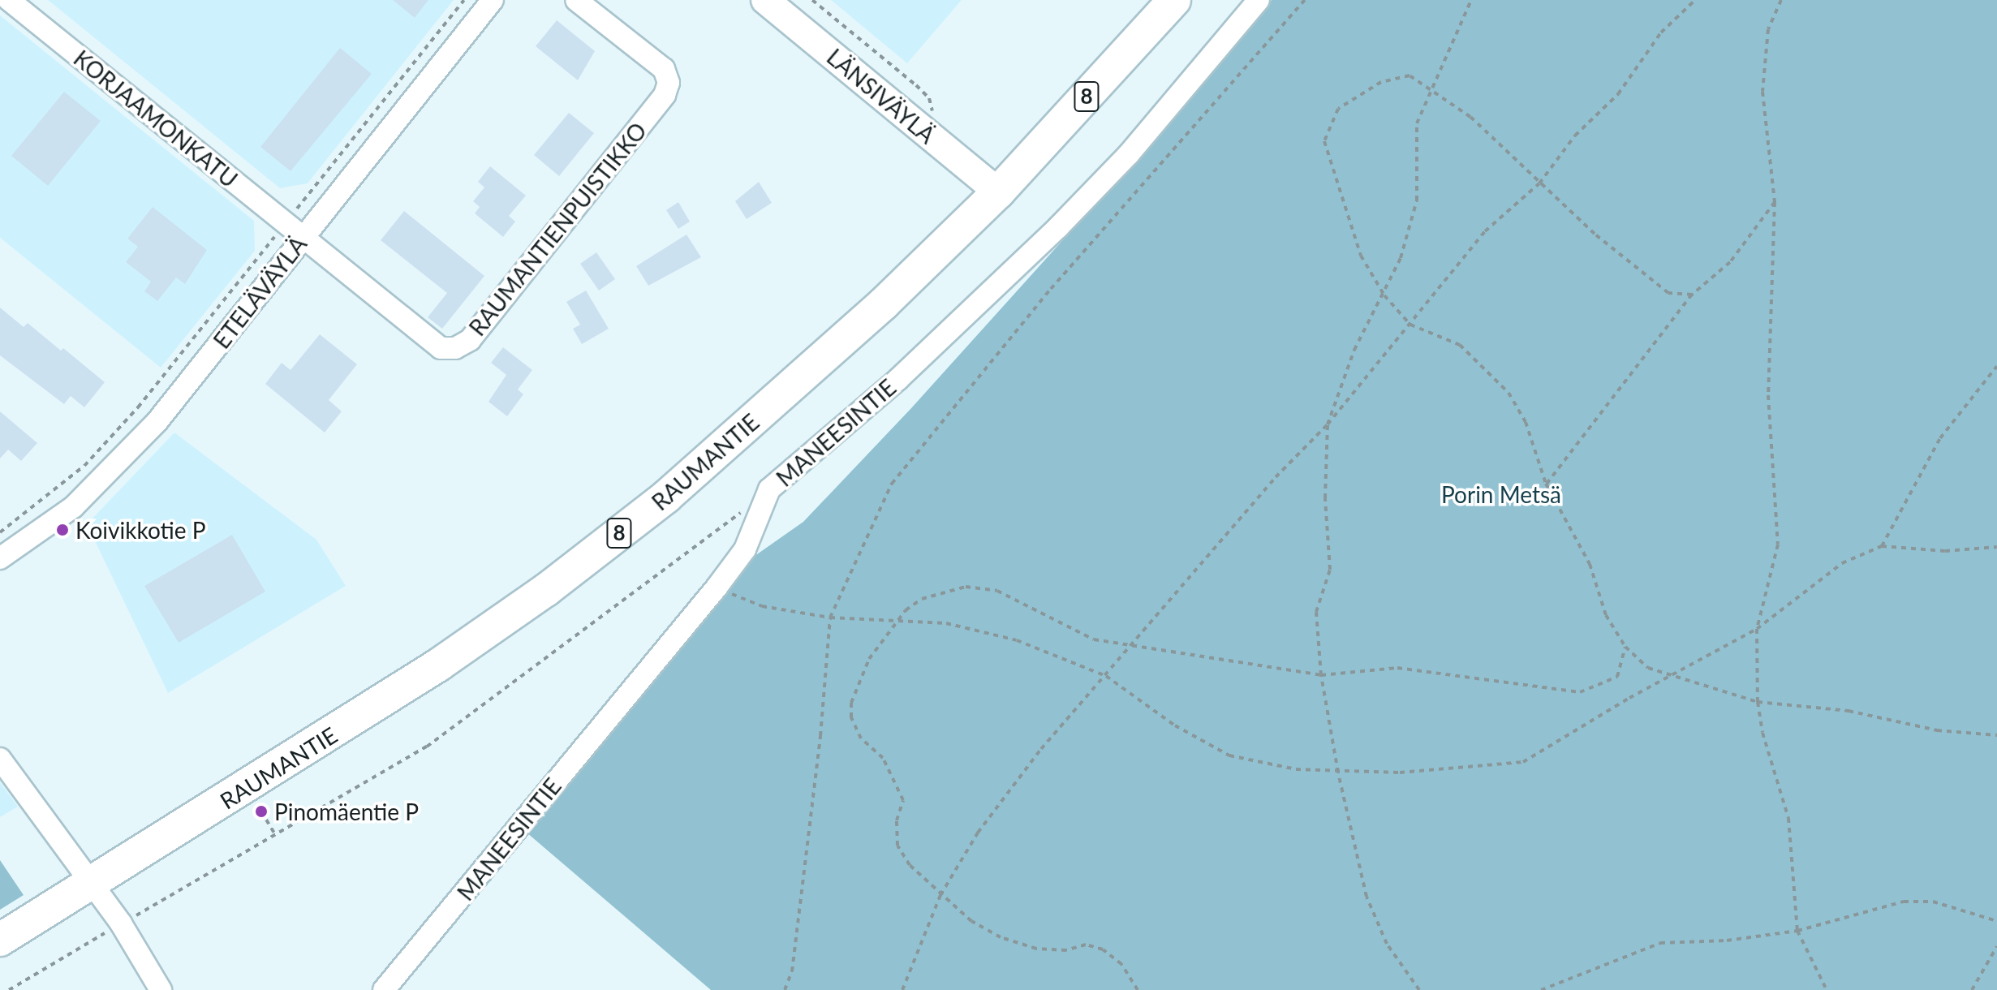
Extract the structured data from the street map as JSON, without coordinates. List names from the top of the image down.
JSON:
{
  "streets": {
    "highway": ["8", "RAUMANTIE"],
    "main road": ["LÄNSIVÄYLÄ"],
    "street": [
      "KORJAAMONKATU",
      "RAUMANTIENPUISTIKKO",
      "ETELÄVÄYLÄ",
      "MANEESINTIE"
    ]
  },
  "crossings": [
    ["LÄNSIVÄYLÄ", "RAUMANTIE"],
    ["KORJAAMONKATU", "RAUMANTIENPUISTIKKO"],
    ["KORJAAMONKATU", "ETELÄVÄYLÄ"],
    ["RAUMANTIENPUISTIKKO", "ETELÄVÄYLÄ"]
  ],
  "parks": ["Porin Metsä"],
  "places": ["Koivikkotie P", "Pinomäentie P"]
}
